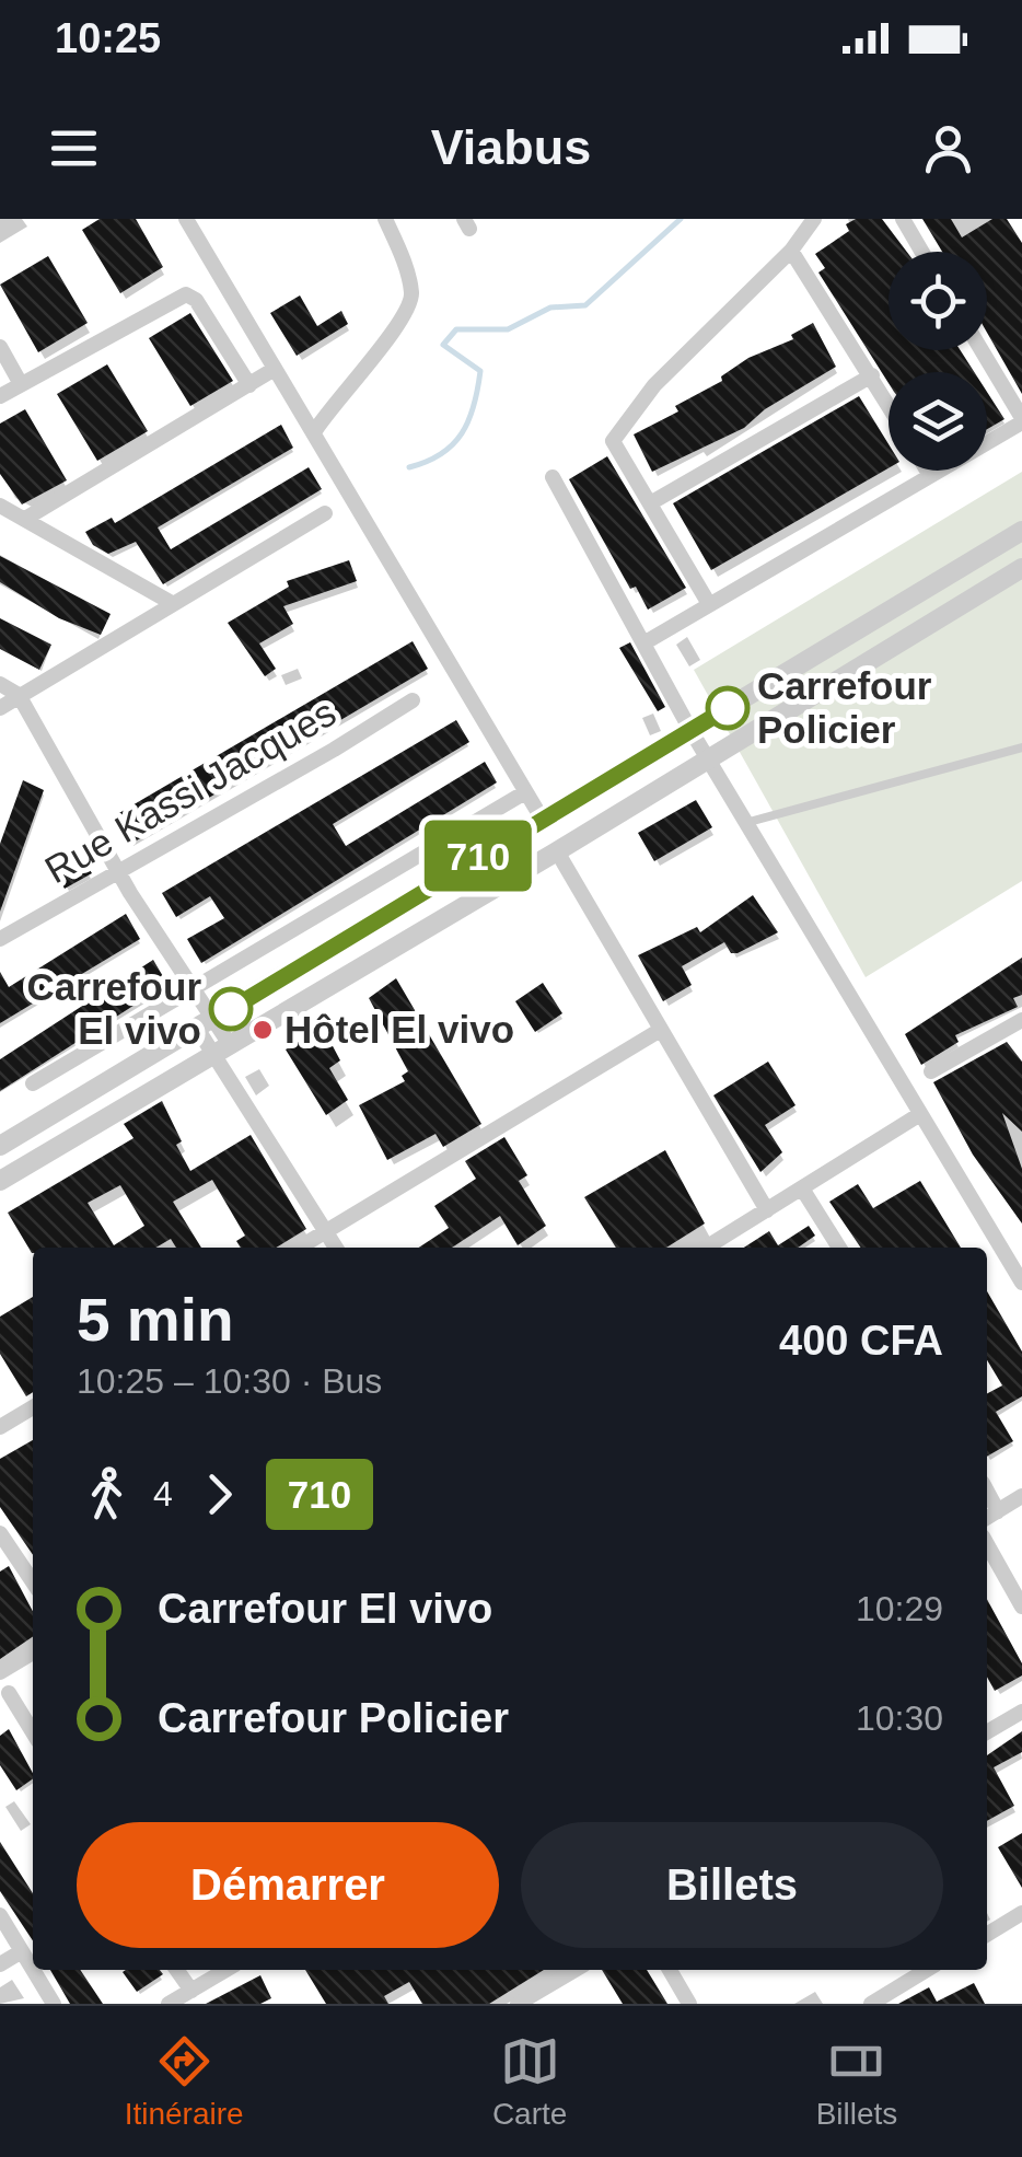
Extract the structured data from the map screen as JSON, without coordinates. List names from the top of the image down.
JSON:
{
  "streets": {
    "street": ["Rue Kassi Jacques"]
  },
  "places": ["Carrefour Policier", "Carrefour El vivo", "Hôtel El vivo"],
  "lines": ["bus line 710"],
  "page": {
    "status": "10:25",
    "header": "Viabus",
    "on_map": "710",
    "heading": ["5 min", "10:25 – 10:30 · Bus", "400 CFA"],
    "legs": ["4", "710"],
    "list": [
      {
        "name": "Carrefour El vivo",
        "value": "10:29"
      },
      {
        "name": "Carrefour Policier",
        "value": "10:30"
      }
    ],
    "buttons": ["Démarrer", "Billets"],
    "tabs": ["Itinéraire", "Carte", "Billets"]
  }
}
